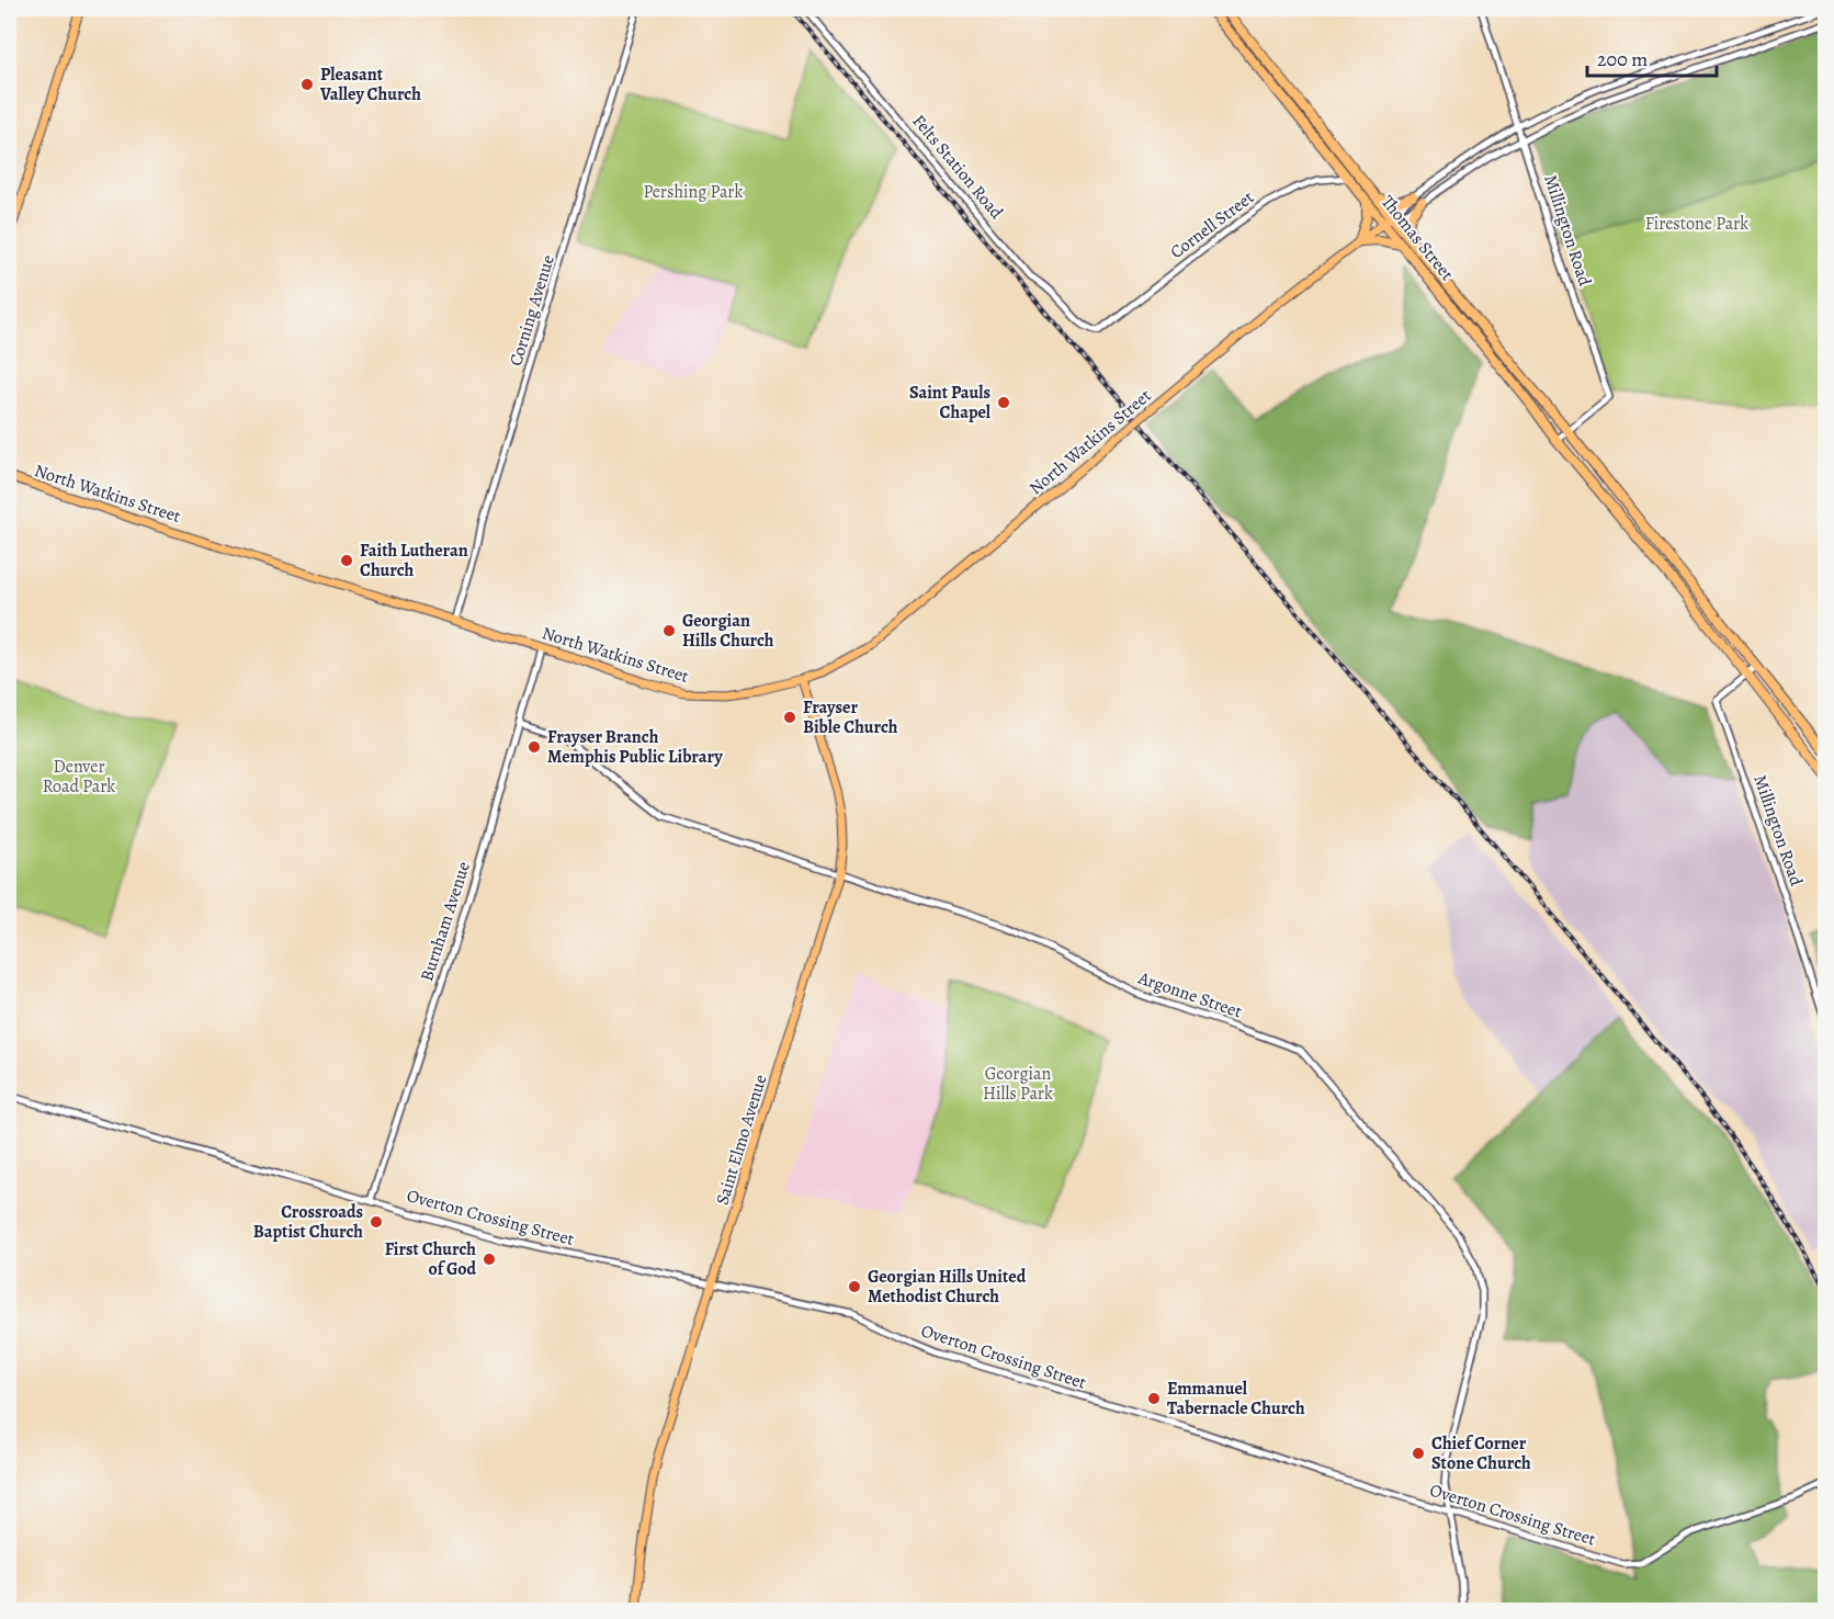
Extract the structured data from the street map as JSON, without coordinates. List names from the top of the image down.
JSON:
{
  "streets": {
    "highway": ["Thomas Street"],
    "main road": ["North Watkins Street", "Saint Elmo Avenue"],
    "street": [
      "Felts Station Road",
      "Cornell Street",
      "Millington Road",
      "Corning Avenue",
      "Burnham Avenue",
      "Argonne Street",
      "Overton Crossing Street"
    ]
  },
  "crossings": [
    ["Felts Station Road", "Cornell Street"],
    ["Cornell Street", "Thomas Street"],
    ["Millington Road", "Thomas Street"],
    ["Millington Road", "North Watkins Street"],
    ["Thomas Street", "North Watkins Street"],
    ["Corning Avenue", "North Watkins Street"],
    ["North Watkins Street", "Burnham Avenue"],
    ["North Watkins Street", "Saint Elmo Avenue"],
    ["Burnham Avenue", "Argonne Street"],
    ["Burnham Avenue", "Overton Crossing Street"],
    ["Argonne Street", "Saint Elmo Avenue"],
    ["Argonne Street", "Overton Crossing Street"],
    ["Saint Elmo Avenue", "Overton Crossing Street"]
  ],
  "parks": [
    "Pershing Park",
    "Firestone Park",
    "Denver Road Park",
    "Georgian Hills Park"
  ],
  "places": [
    "Pleasant Valley Church",
    "Saint Pauls Chapel",
    "Faith Lutheran Church",
    "Georgian Hills Church",
    "Frayser Bible Church",
    "Frayser Branch Memphis Public Library",
    "Crossroads Baptist Church",
    "First Church of God",
    "Georgian Hills United Methodist Church",
    "Emmanuel Tabernacle Church",
    "Chief Corner Stone Church"
  ],
  "scale_bar": "200 m"
}
